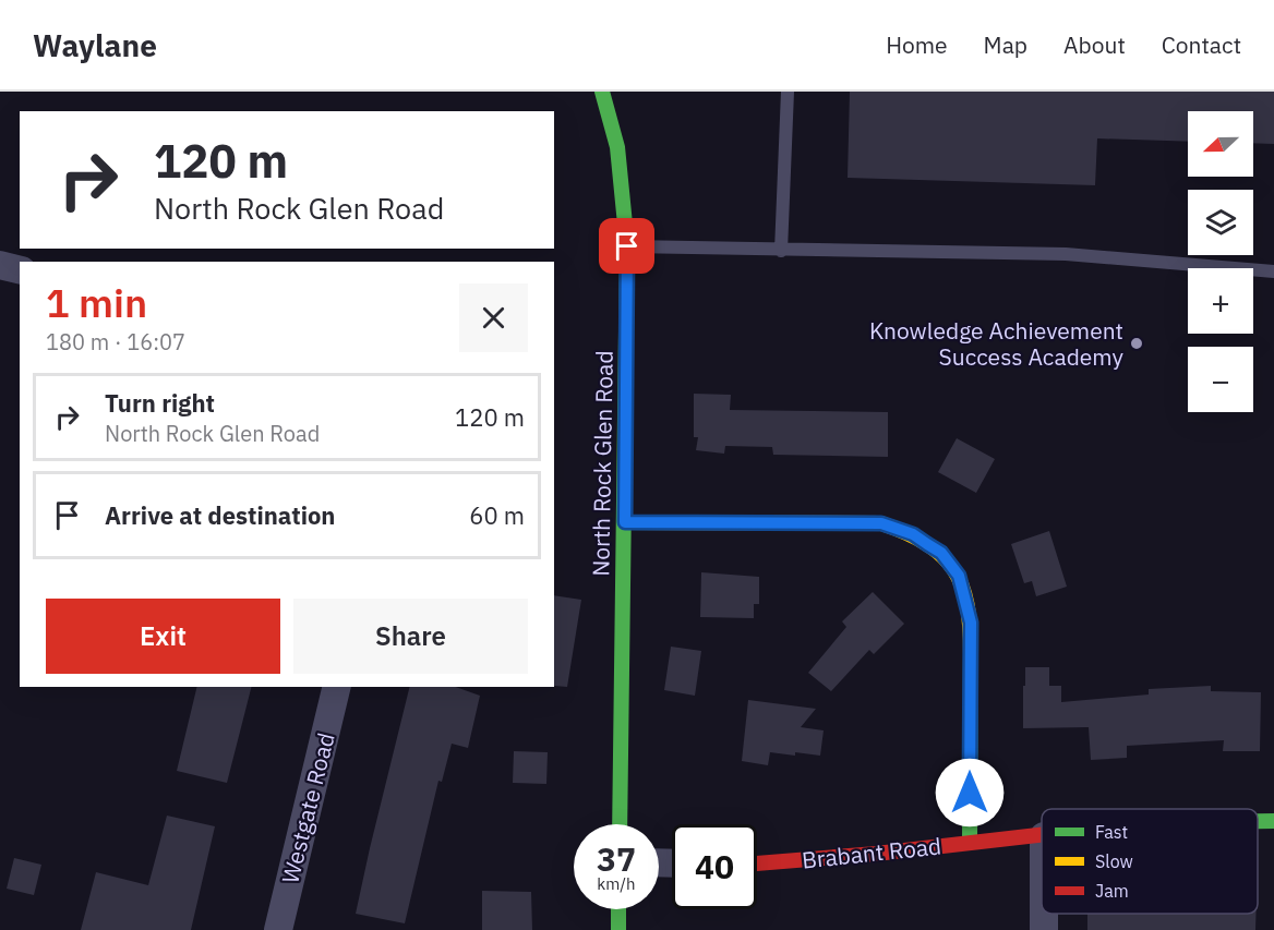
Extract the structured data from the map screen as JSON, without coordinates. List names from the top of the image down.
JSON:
{
  "streets": {
    "street": ["North Rock Glen Road", "Westgate Road", "Brabant Road"]
  },
  "places": ["Knowledge Achievement Success Academy"],
  "legend": ["Fast", "Slow", "Jam"],
  "north": "left",
  "page": {
    "header": "Waylane",
    "nav": [
      "Home",
      "Map",
      "About",
      "Contact"
    ],
    "map_buttons": ["+", "−"],
    "turn": ["120 m", "North Rock Glen Road"],
    "heading": ["1 min", "180 m · 16:07"],
    "list": [
      {
        "name": "Turn right",
        "note": "North Rock Glen Road",
        "value": "120 m"
      },
      {
        "name": "Arrive at destination",
        "value": "60 m"
      }
    ],
    "buttons": ["Exit", "Share"],
    "speed": "37 km/h",
    "limit": "40"
  }
}
